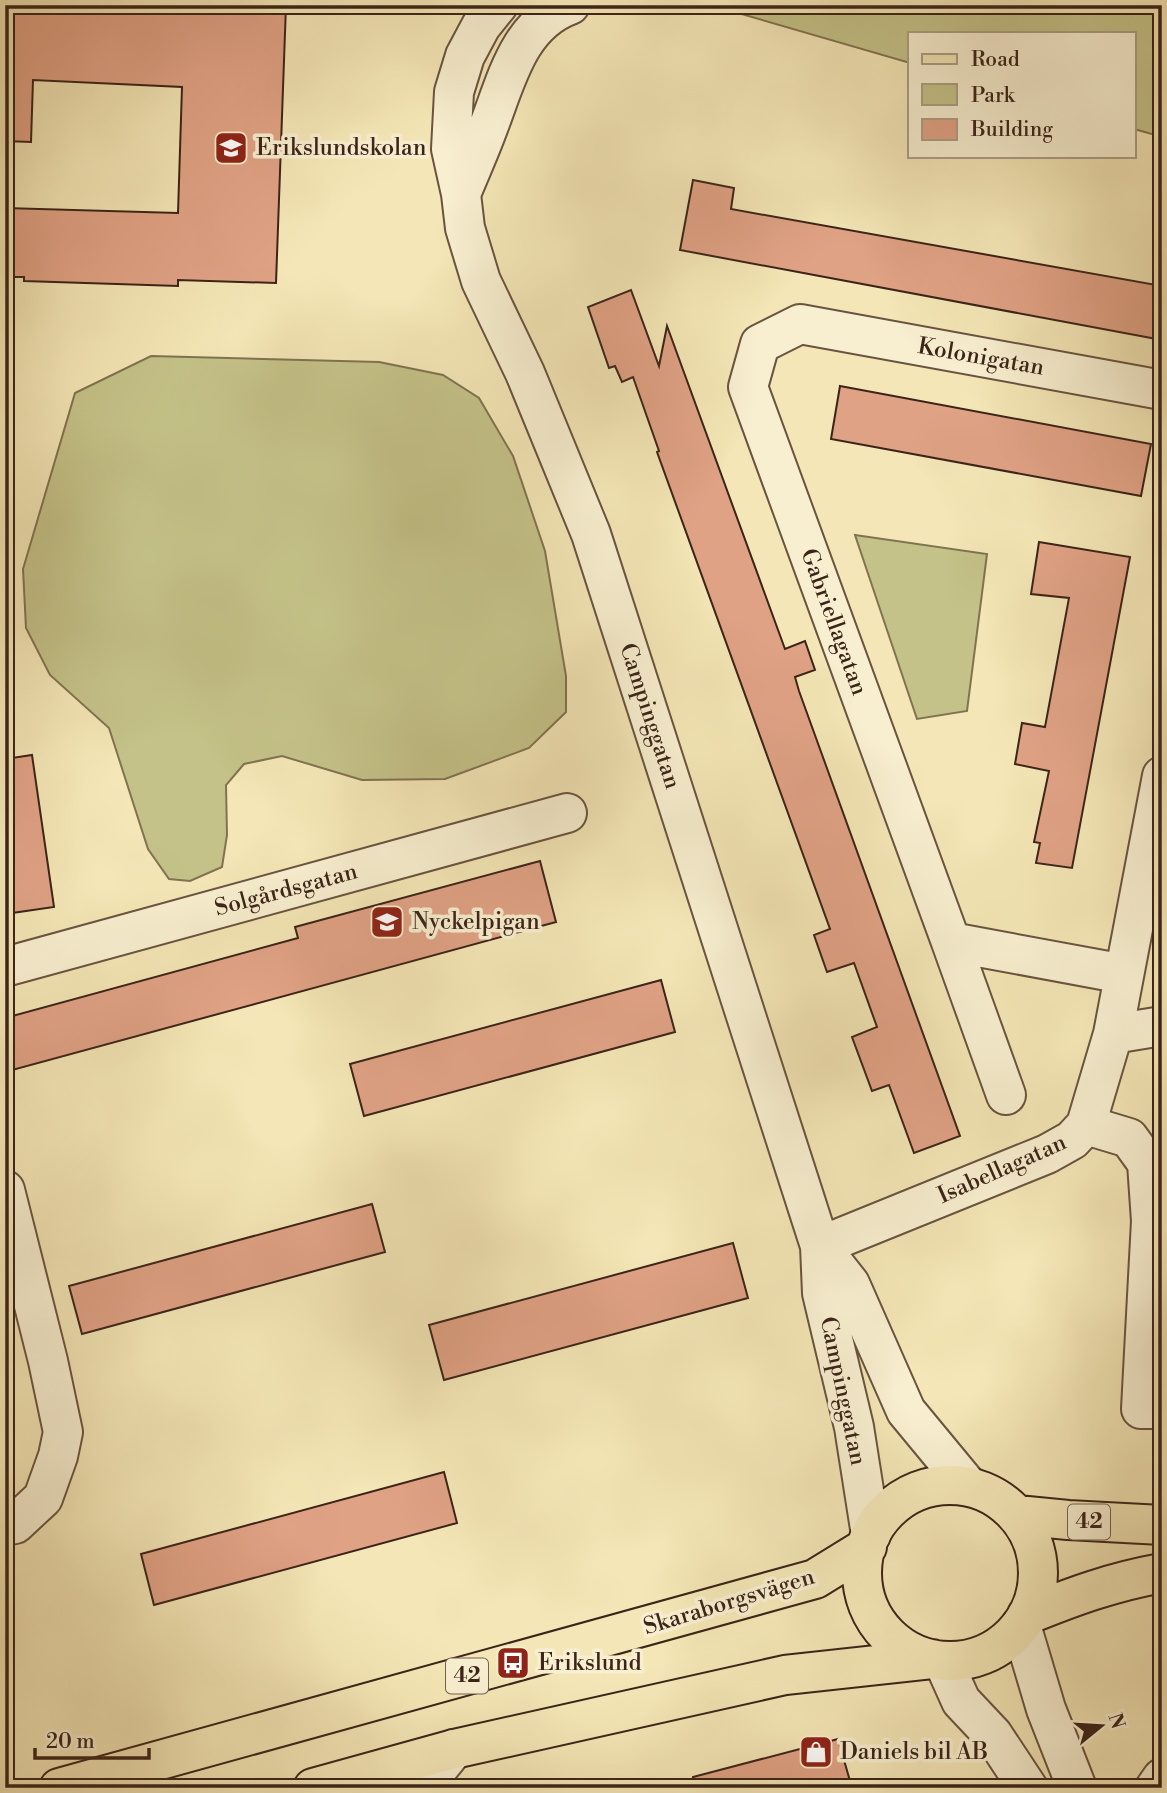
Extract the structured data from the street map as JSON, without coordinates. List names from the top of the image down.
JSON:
{
  "streets": {
    "main road": ["42", "Skaraborgsvägen"],
    "street": [
      "Kolonigatan",
      "Gabriellagatan",
      "Campinggatan",
      "Solgårdsgatan",
      "Isabellagatan"
    ]
  },
  "crossings": [
    ["Kolonigatan", "Gabriellagatan"],
    ["Campinggatan", "Isabellagatan"],
    ["Campinggatan", "42"],
    ["Campinggatan", "Skaraborgsvägen"],
    ["42", "Skaraborgsvägen"]
  ],
  "places": {
    "school or university": ["Erikslundskolan", "Nyckelpigan"],
    "bus stop": ["Erikslund"],
    "shop": ["Daniels bil AB"]
  },
  "legend": ["Road", "Park", "Building"],
  "scale_bar": "20 m",
  "north": "right"
}
